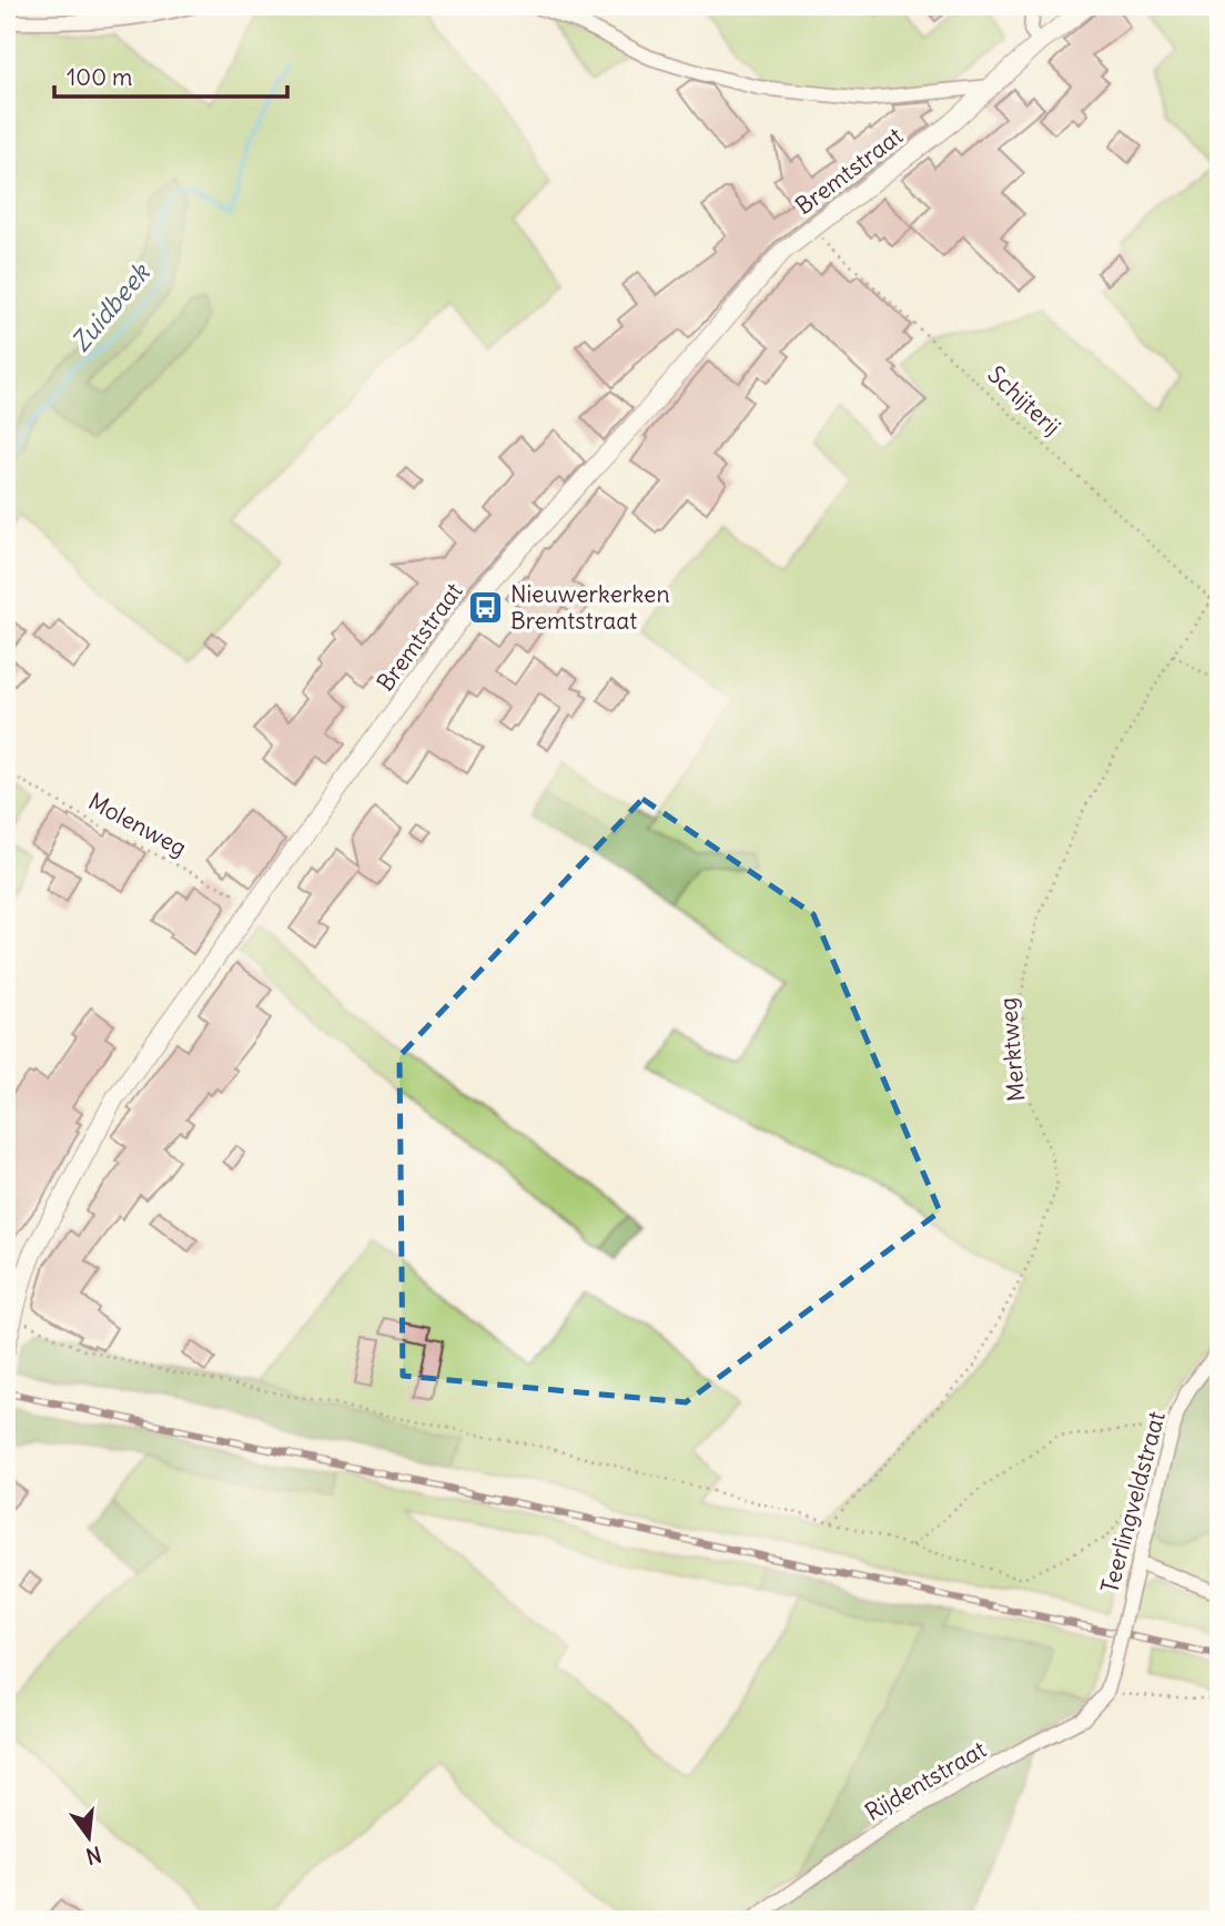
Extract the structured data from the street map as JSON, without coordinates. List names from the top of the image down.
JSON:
{
  "streets": {
    "street": ["Bremtstraat", "Teerlingveldstraat", "Rijdentstraat"],
    "path": ["Schijterij", "Molenweg", "Merktweg"]
  },
  "crossings": [
    ["Bremtstraat", "Schijterij"],
    ["Bremtstraat", "Molenweg"],
    ["Schijterij", "Merktweg"],
    ["Teerlingveldstraat", "Rijdentstraat"]
  ],
  "water": ["Zuidbeek"],
  "places": {
    "bus stop": ["Nieuwerkerken Bremtstraat"]
  },
  "scale_bar": "100 m",
  "north": "bottom"
}
